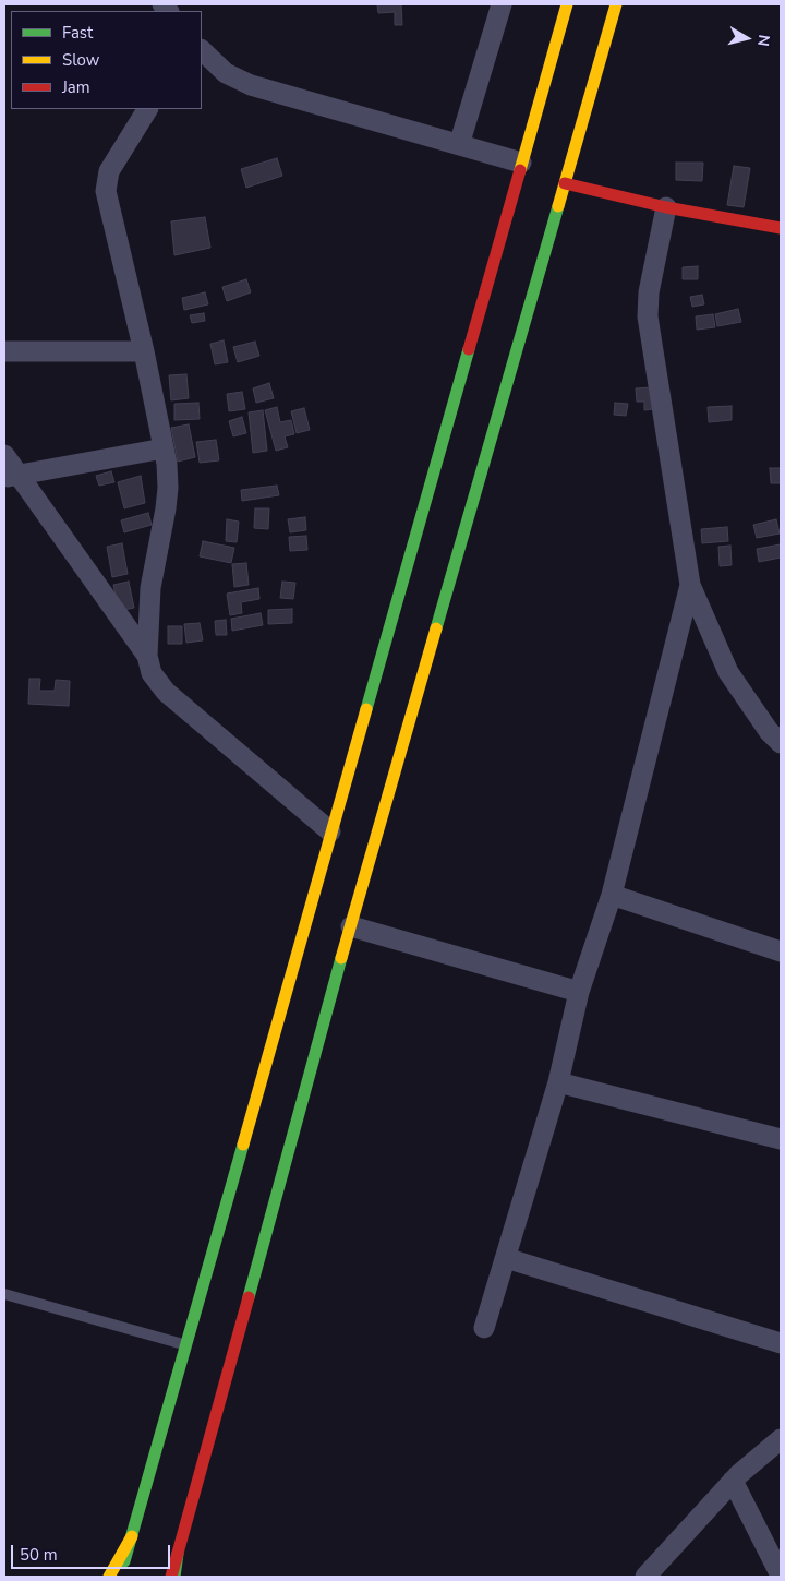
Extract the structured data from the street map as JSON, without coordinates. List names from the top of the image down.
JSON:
{
  "legend": ["Fast", "Slow", "Jam"],
  "scale_bar": "50 m",
  "north": "right"
}
